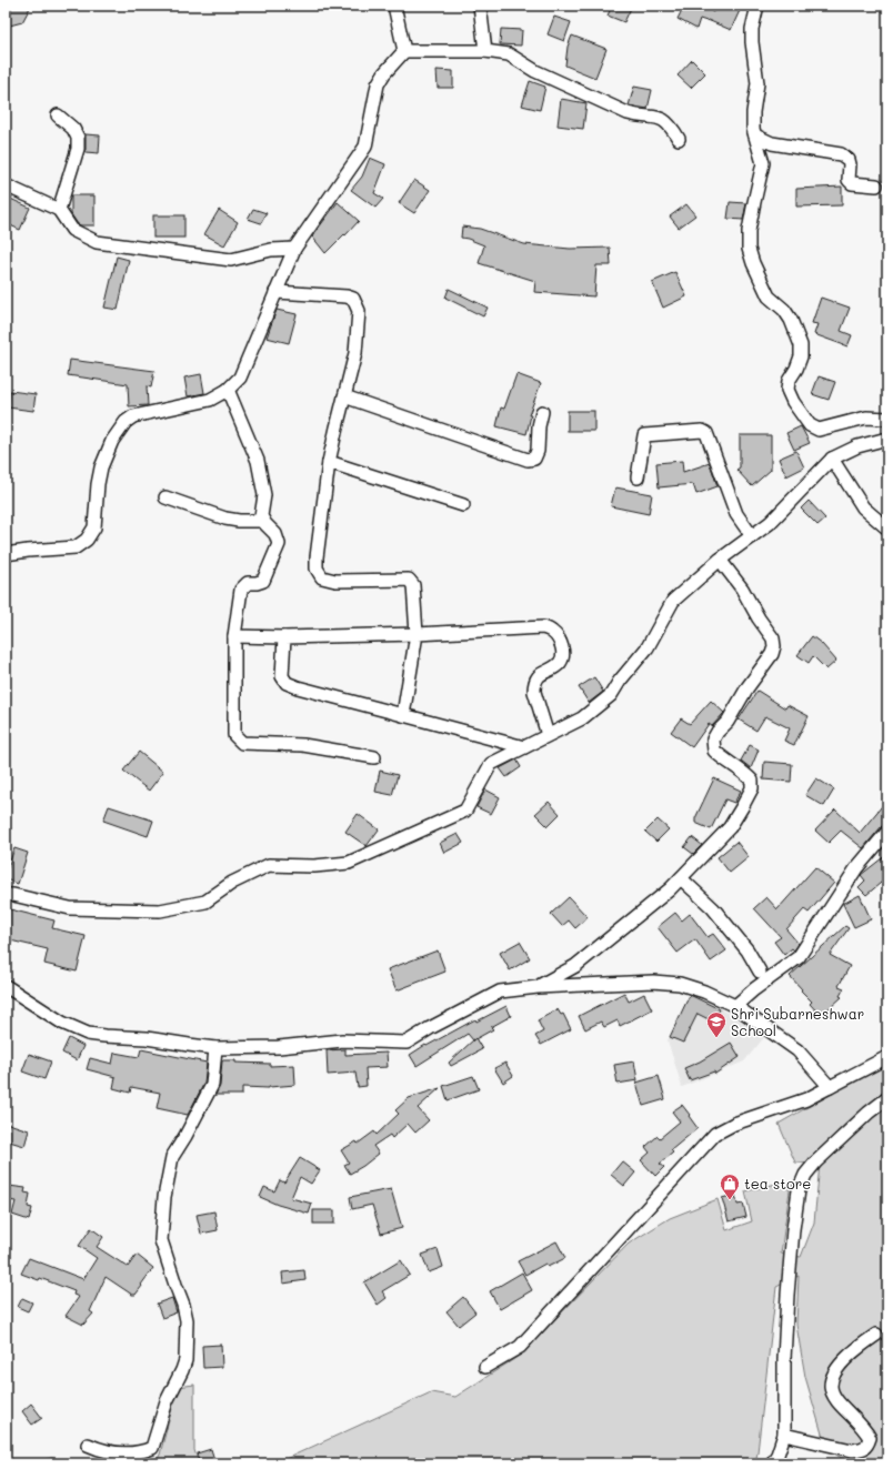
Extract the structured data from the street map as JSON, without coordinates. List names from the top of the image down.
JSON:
{
  "places": {
    "school or university": ["Shri Subarneshwar School"],
    "shop": ["tea store"]
  }
}
